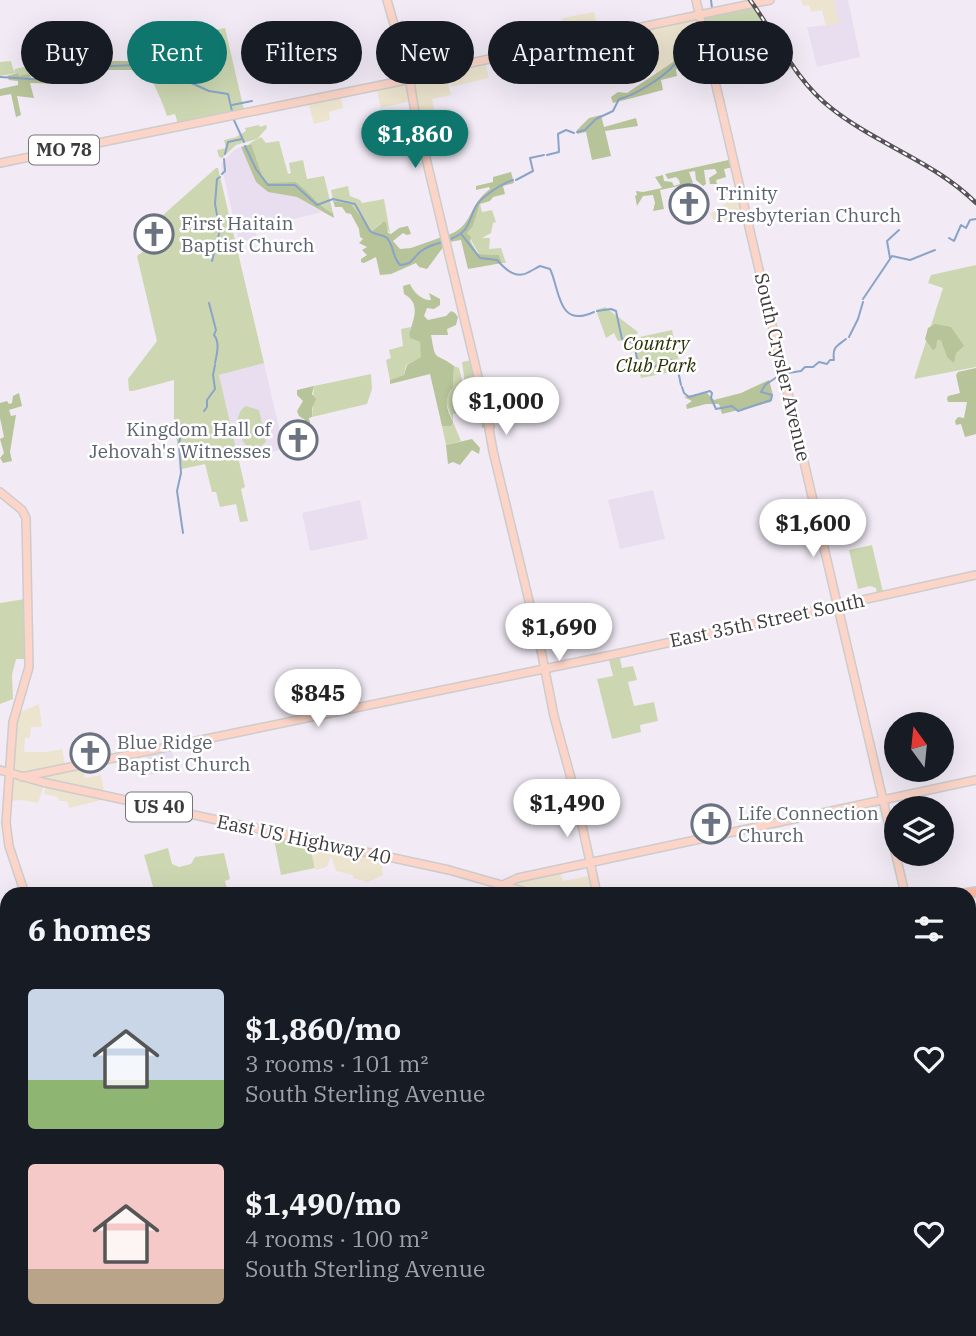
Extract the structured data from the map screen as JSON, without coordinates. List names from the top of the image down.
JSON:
{
  "streets": {
    "main road": [
      "MO 78",
      "South Crysler Avenue",
      "East 35th Street South",
      "US 40",
      "East US Highway 40"
    ]
  },
  "crossings": [
    ["MO 78", "South Crysler Avenue"],
    ["South Crysler Avenue", "East 35th Street South"],
    ["East 35th Street South", "US 40"],
    ["East 35th Street South", "East US Highway 40"],
    ["US 40", "East US Highway 40"]
  ],
  "parks": ["Country Club Park"],
  "places": {
    "church": [
      "Trinity Presbyterian Church",
      "First Haitain Baptist Church",
      "Kingdom Hall of Jehovah's Witnesses",
      "Blue Ridge Baptist Church",
      "Life Connection Church"
    ]
  },
  "north": "top",
  "page": {
    "chip": [
      "Buy",
      "Rent",
      "Filters",
      "New",
      "Apartment",
      "House"
    ],
    "price": [
      "$1,860",
      "$1,000",
      "$1,600",
      "$1,690",
      "$845",
      "$1,490"
    ],
    "heading": "6 homes",
    "list": [
      {
        "name": "$1,860/mo",
        "note": "3 rooms · 101 m² · South Sterling Avenue"
      },
      {
        "name": "$1,490/mo",
        "note": "4 rooms · 100 m² · South Sterling Avenue"
      }
    ]
  }
}
